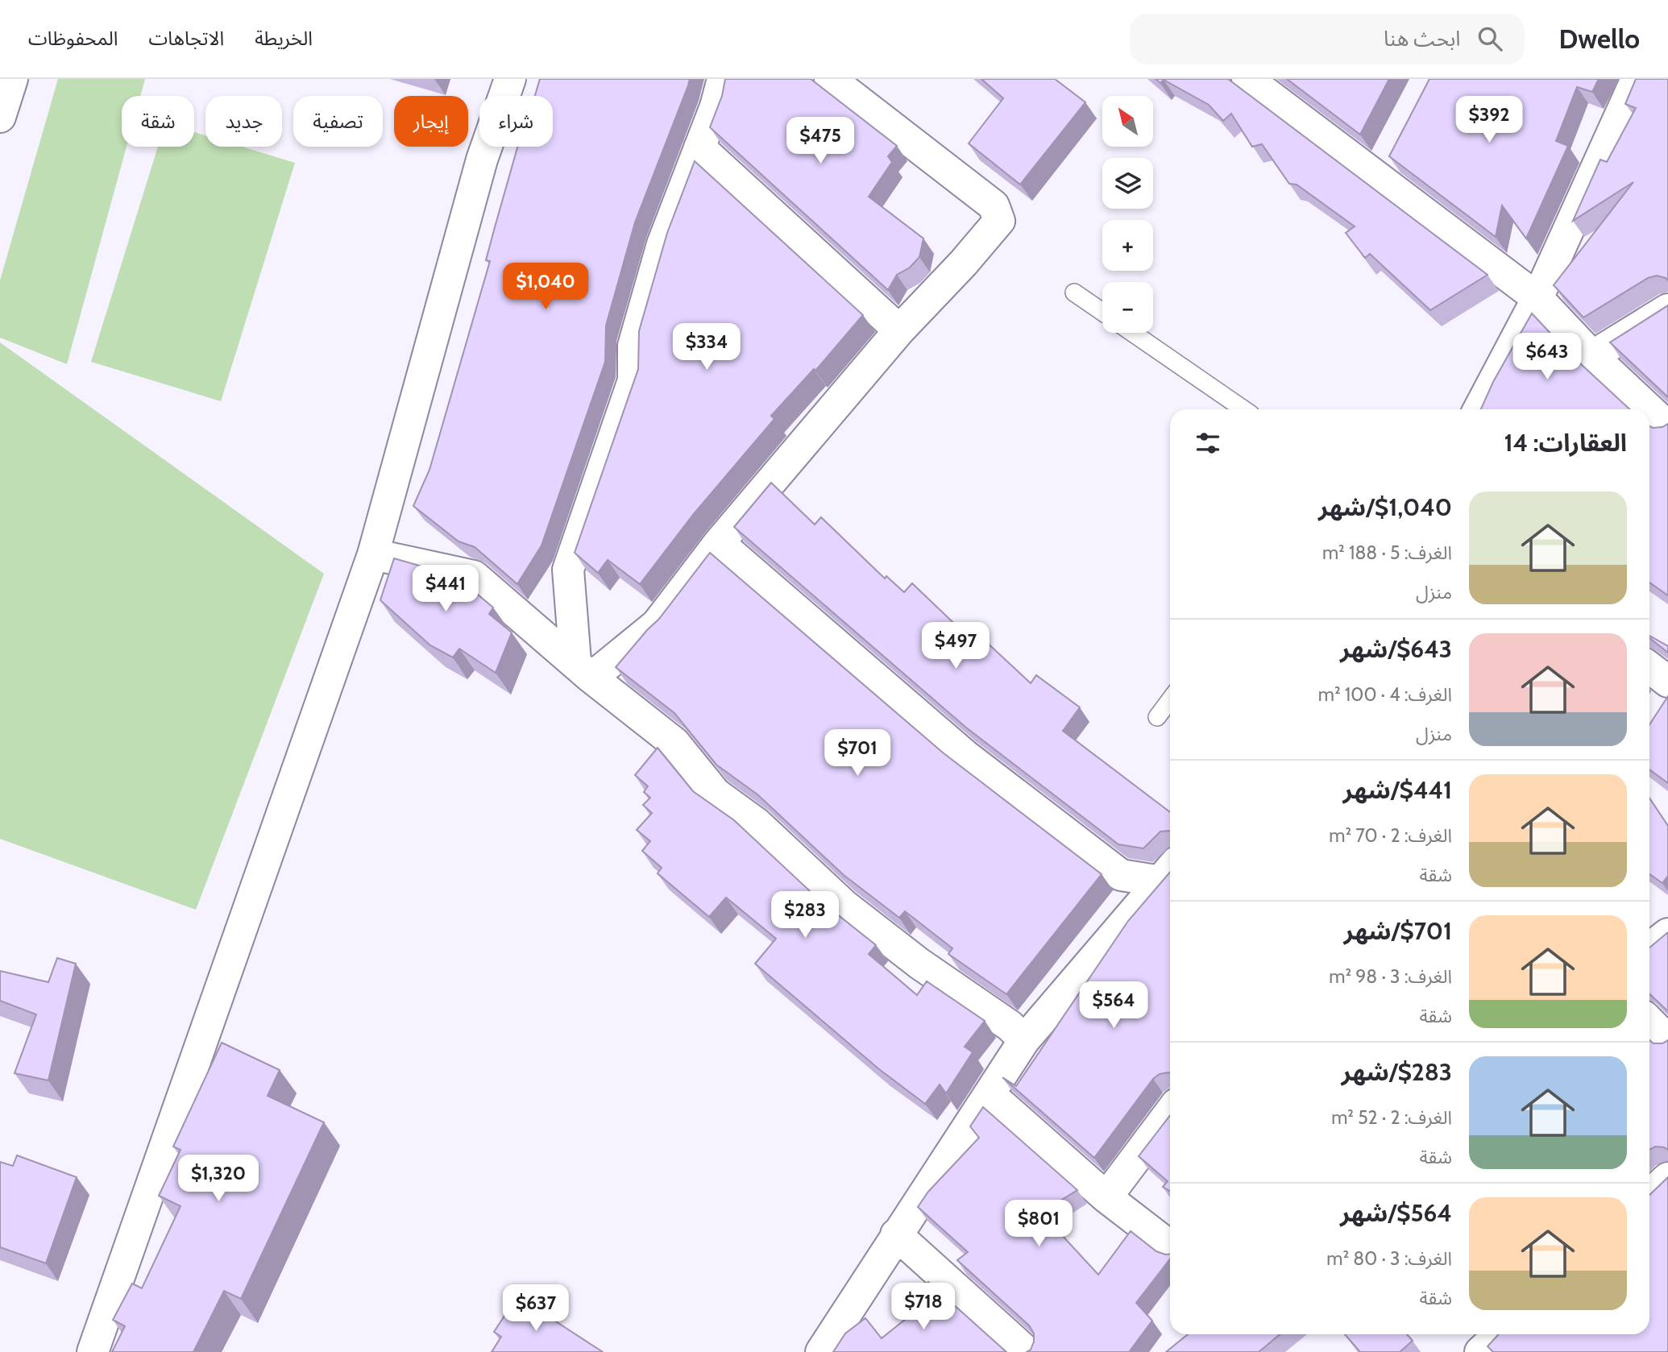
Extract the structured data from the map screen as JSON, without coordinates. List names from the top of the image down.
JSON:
{
  "north": "top left",
  "page": {
    "header": "Dwello",
    "search": "ابحث هنا",
    "nav": ["الخريطة", "الاتجاهات", "المحفوظات"],
    "map_buttons": ["+", "−"],
    "price": [
      "$392",
      "$475",
      "$1,040",
      "$334",
      "$643",
      "$441",
      "$497",
      "$701",
      "$283",
      "$564",
      "$1,320",
      "$801",
      "$718",
      "$637"
    ],
    "chip": [
      "شراء",
      "إيجار",
      "تصفية",
      "جديد",
      "شقة"
    ],
    "heading": "العقارات: 14",
    "list": [
      {
        "name": "$1,040/شهر",
        "note": "الغرف: 5 · 188 m² · منزل"
      },
      {
        "name": "$643/شهر",
        "note": "الغرف: 4 · 100 m² · منزل"
      },
      {
        "name": "$441/شهر",
        "note": "الغرف: 2 · 70 m² · شقة"
      },
      {
        "name": "$701/شهر",
        "note": "الغرف: 3 · 98 m² · شقة"
      },
      {
        "name": "$283/شهر",
        "note": "الغرف: 2 · 52 m² · شقة"
      },
      {
        "name": "$564/شهر",
        "note": "الغرف: 3 · 80 m² · شقة"
      }
    ]
  }
}
